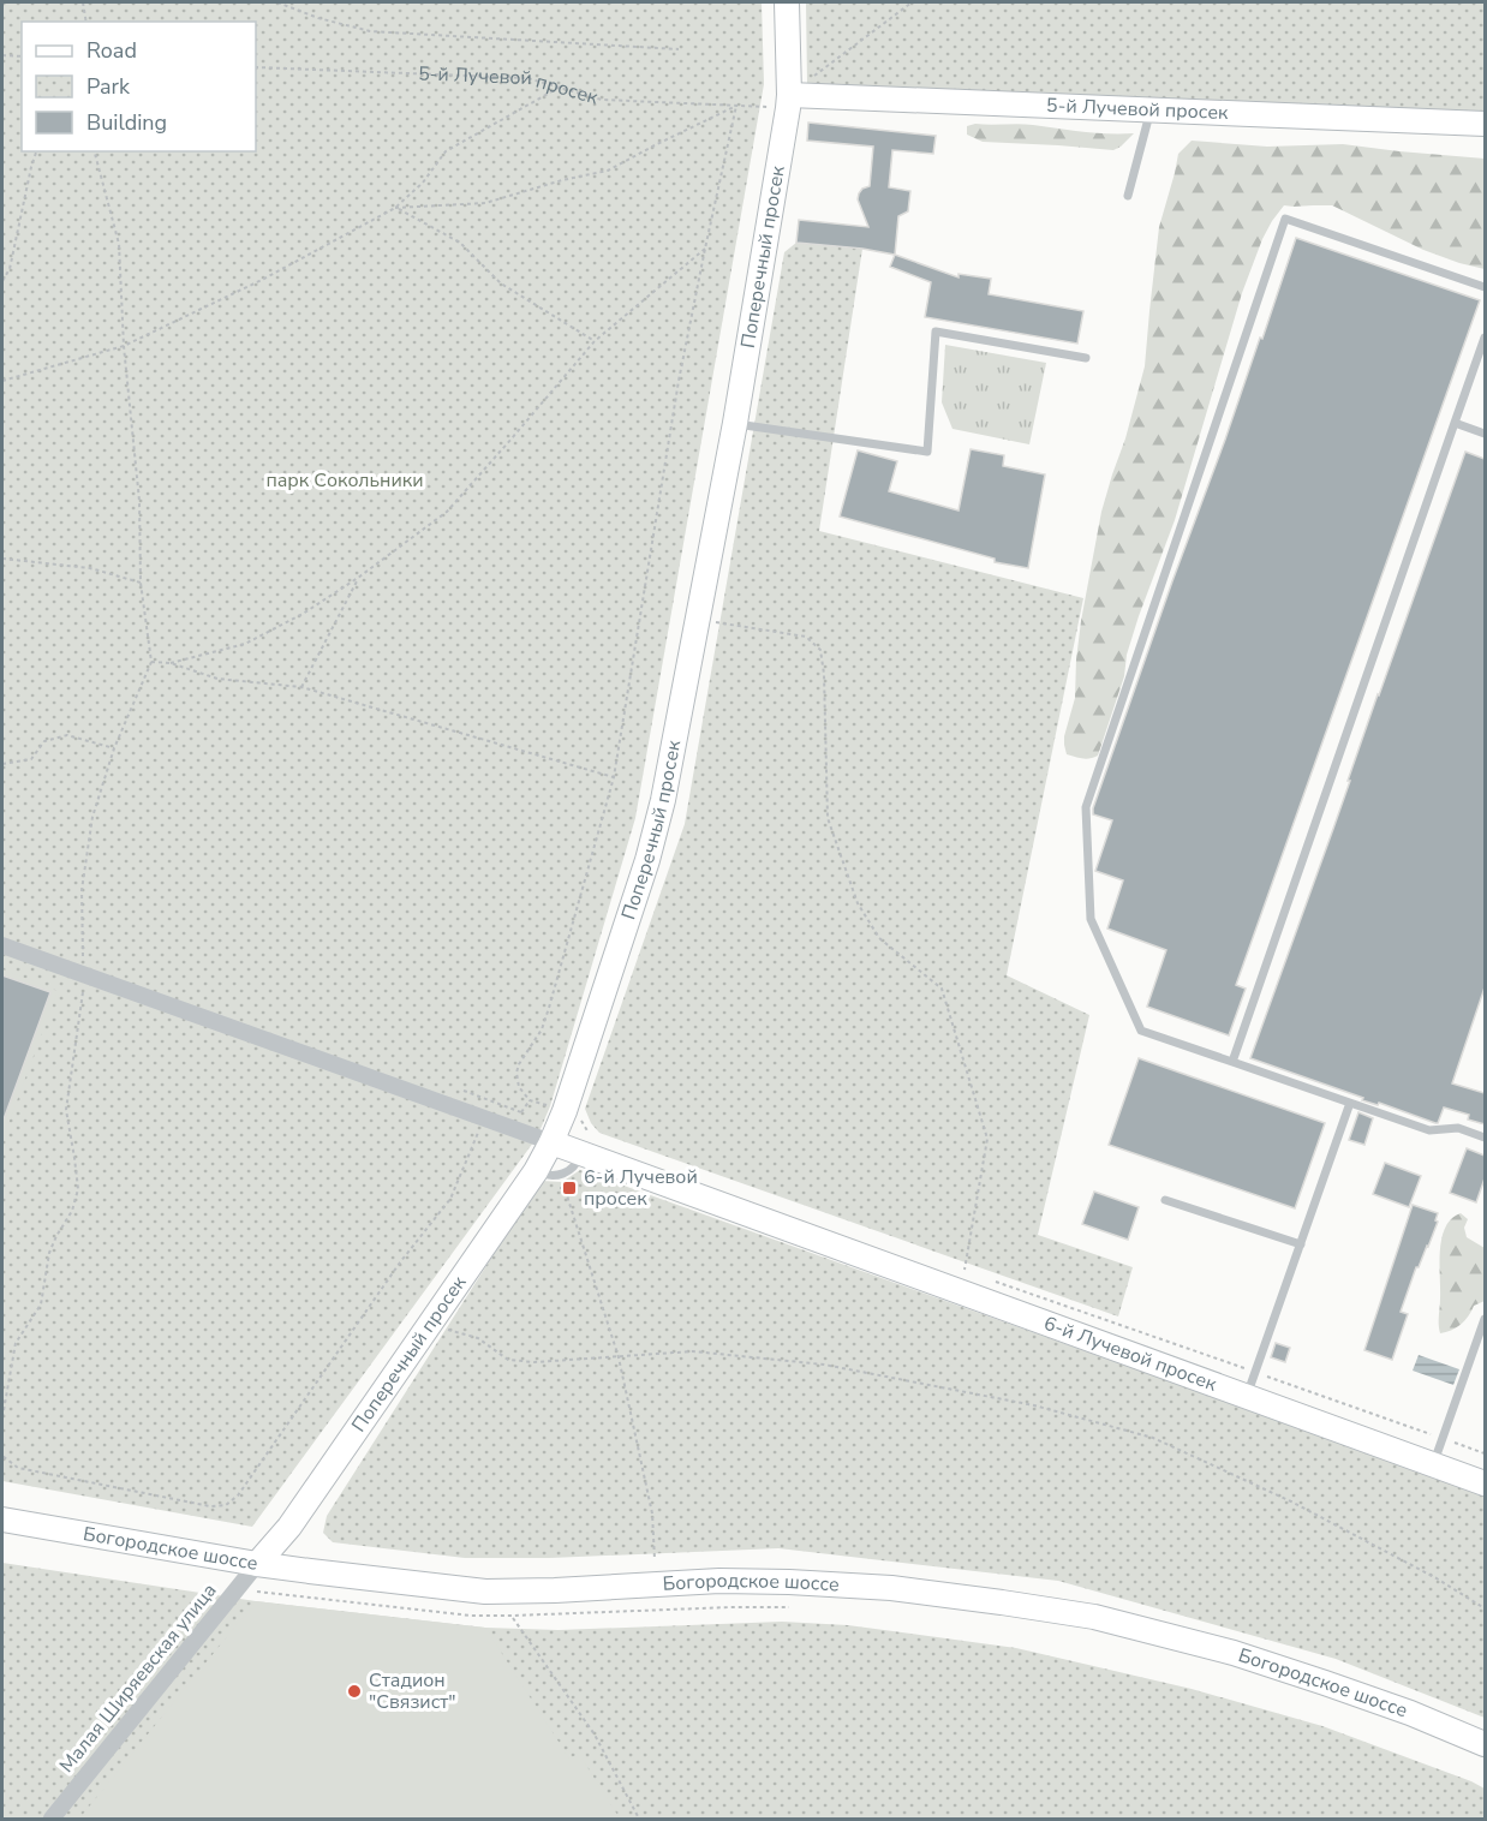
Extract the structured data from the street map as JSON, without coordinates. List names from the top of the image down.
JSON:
{
  "streets": {
    "street": [
      "5-й Лучевой просек",
      "Поперечный просек",
      "6-й Лучевой просек",
      "Богородское шоссе",
      "Малая Ширяевская улица"
    ]
  },
  "crossings": [
    ["5-й Лучевой просек", "Поперечный просек"],
    ["Поперечный просек", "6-й Лучевой просек"],
    ["Поперечный просек", "Богородское шоссе"],
    ["Поперечный просек", "Малая Ширяевская улица"],
    ["Богородское шоссе", "Малая Ширяевская улица"]
  ],
  "parks": ["парк Сокольники"],
  "places": {
    "transit": ["6-й Лучевой просек"],
    "other": ["Стадион \"Связист\""]
  },
  "legend": ["Road", "Park", "Building"]
}
